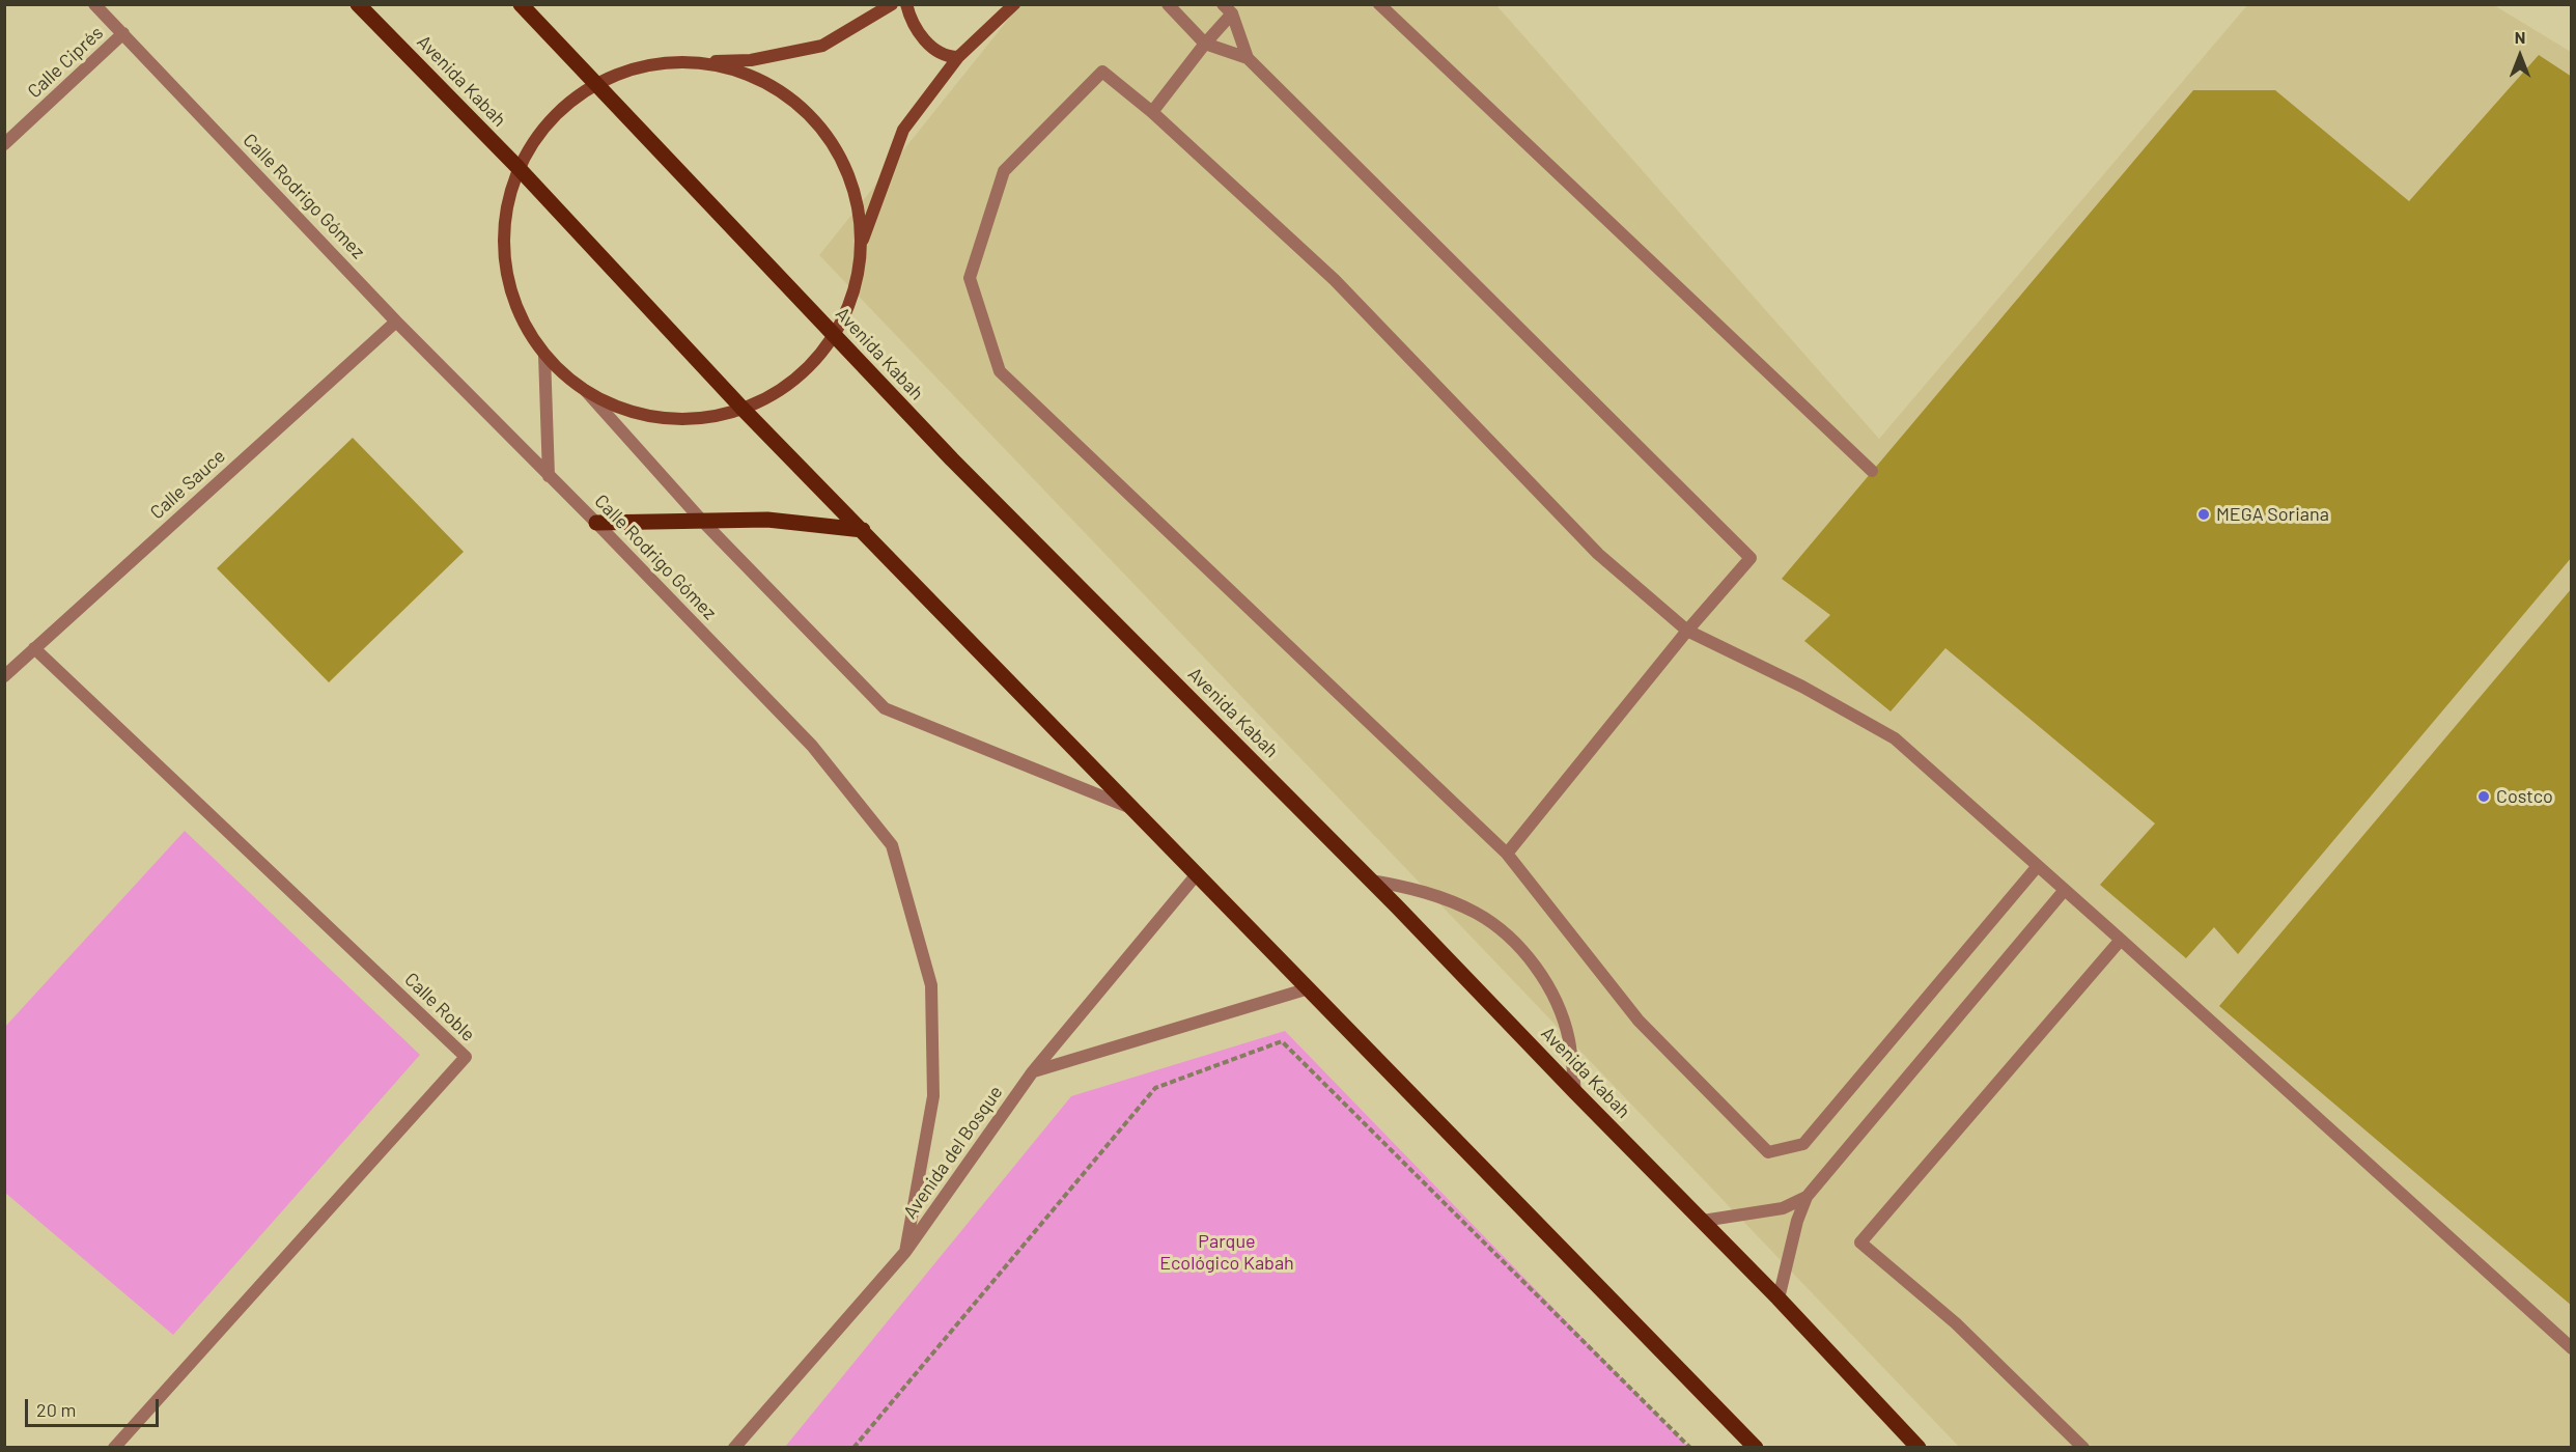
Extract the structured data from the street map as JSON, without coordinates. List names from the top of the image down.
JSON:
{
  "streets": {
    "main road": ["Avenida Kabah"],
    "street": [
      "Calle Ciprés",
      "Calle Rodrigo Gómez",
      "Calle Sauce",
      "Calle Roble",
      "Avenida del Bosque"
    ]
  },
  "crossings": [
    ["Calle Ciprés", "Calle Rodrigo Gómez"],
    ["Avenida Kabah", "Avenida del Bosque"],
    ["Calle Rodrigo Gómez", "Calle Sauce"],
    ["Calle Rodrigo Gómez", "Avenida del Bosque"],
    ["Calle Sauce", "Calle Roble"]
  ],
  "parks": ["Parque Ecológico Kabah"],
  "places": ["MEGA Soriana", "Costco"],
  "scale_bar": "20 m",
  "north": "top"
}
